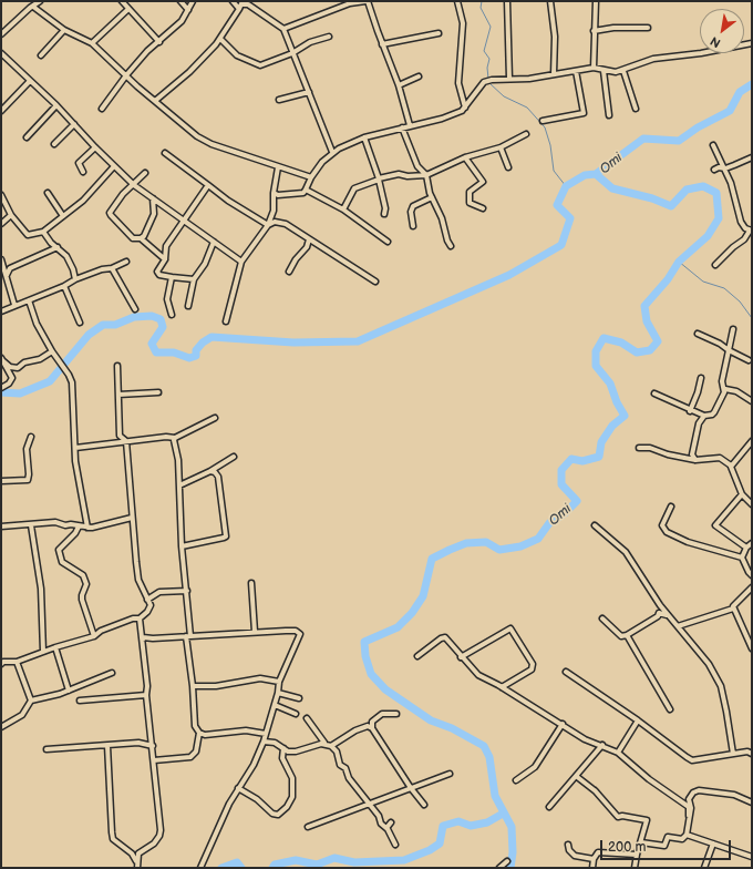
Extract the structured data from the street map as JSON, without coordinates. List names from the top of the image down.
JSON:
{
  "water": ["Omi"],
  "scale_bar": "200 m",
  "north": "bottom left"
}
